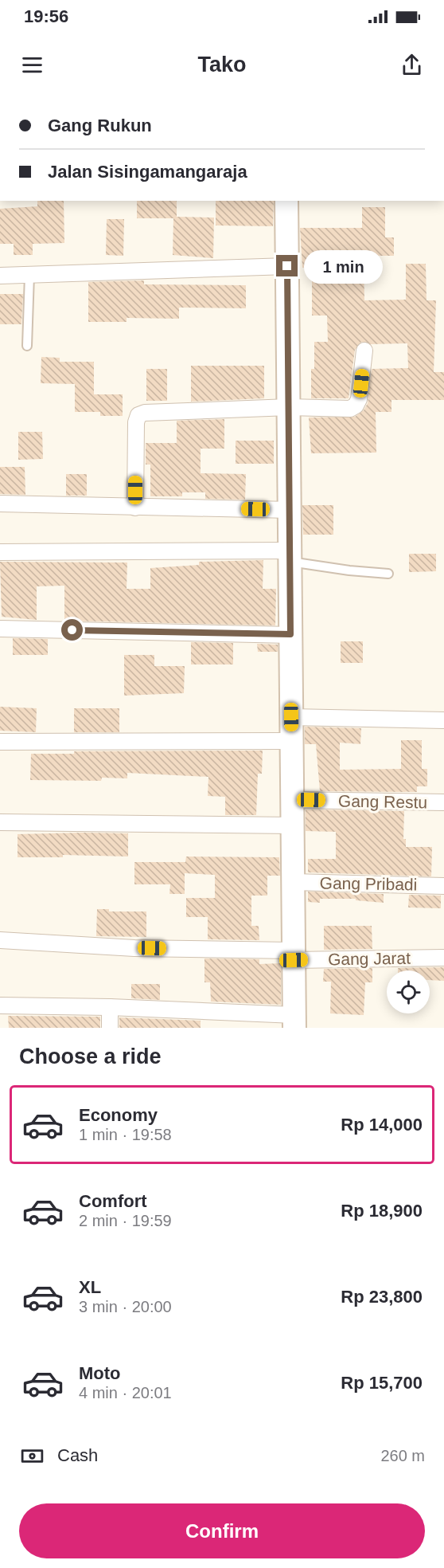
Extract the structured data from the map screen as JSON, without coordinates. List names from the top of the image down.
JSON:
{
  "streets": {
    "street": ["Gang Restu", "Gang Pribadi", "Gang Jarat"]
  },
  "page": {
    "status": "19:56",
    "header": "Tako",
    "banner": ["Gang Rukun", "Jalan Sisingamangaraja"],
    "bubble": "1 min",
    "heading": "Choose a ride",
    "list": [
      {
        "name": "Economy",
        "note": "1 min · 19:58",
        "value": "Rp 14,000"
      },
      {
        "name": "Comfort",
        "note": "2 min · 19:59",
        "value": "Rp 18,900"
      },
      {
        "name": "XL",
        "note": "3 min · 20:00",
        "value": "Rp 23,800"
      },
      {
        "name": "Moto",
        "note": "4 min · 20:01",
        "value": "Rp 15,700"
      }
    ],
    "pay": ["Cash", "260 m"],
    "buttons": "Confirm"
  }
}
